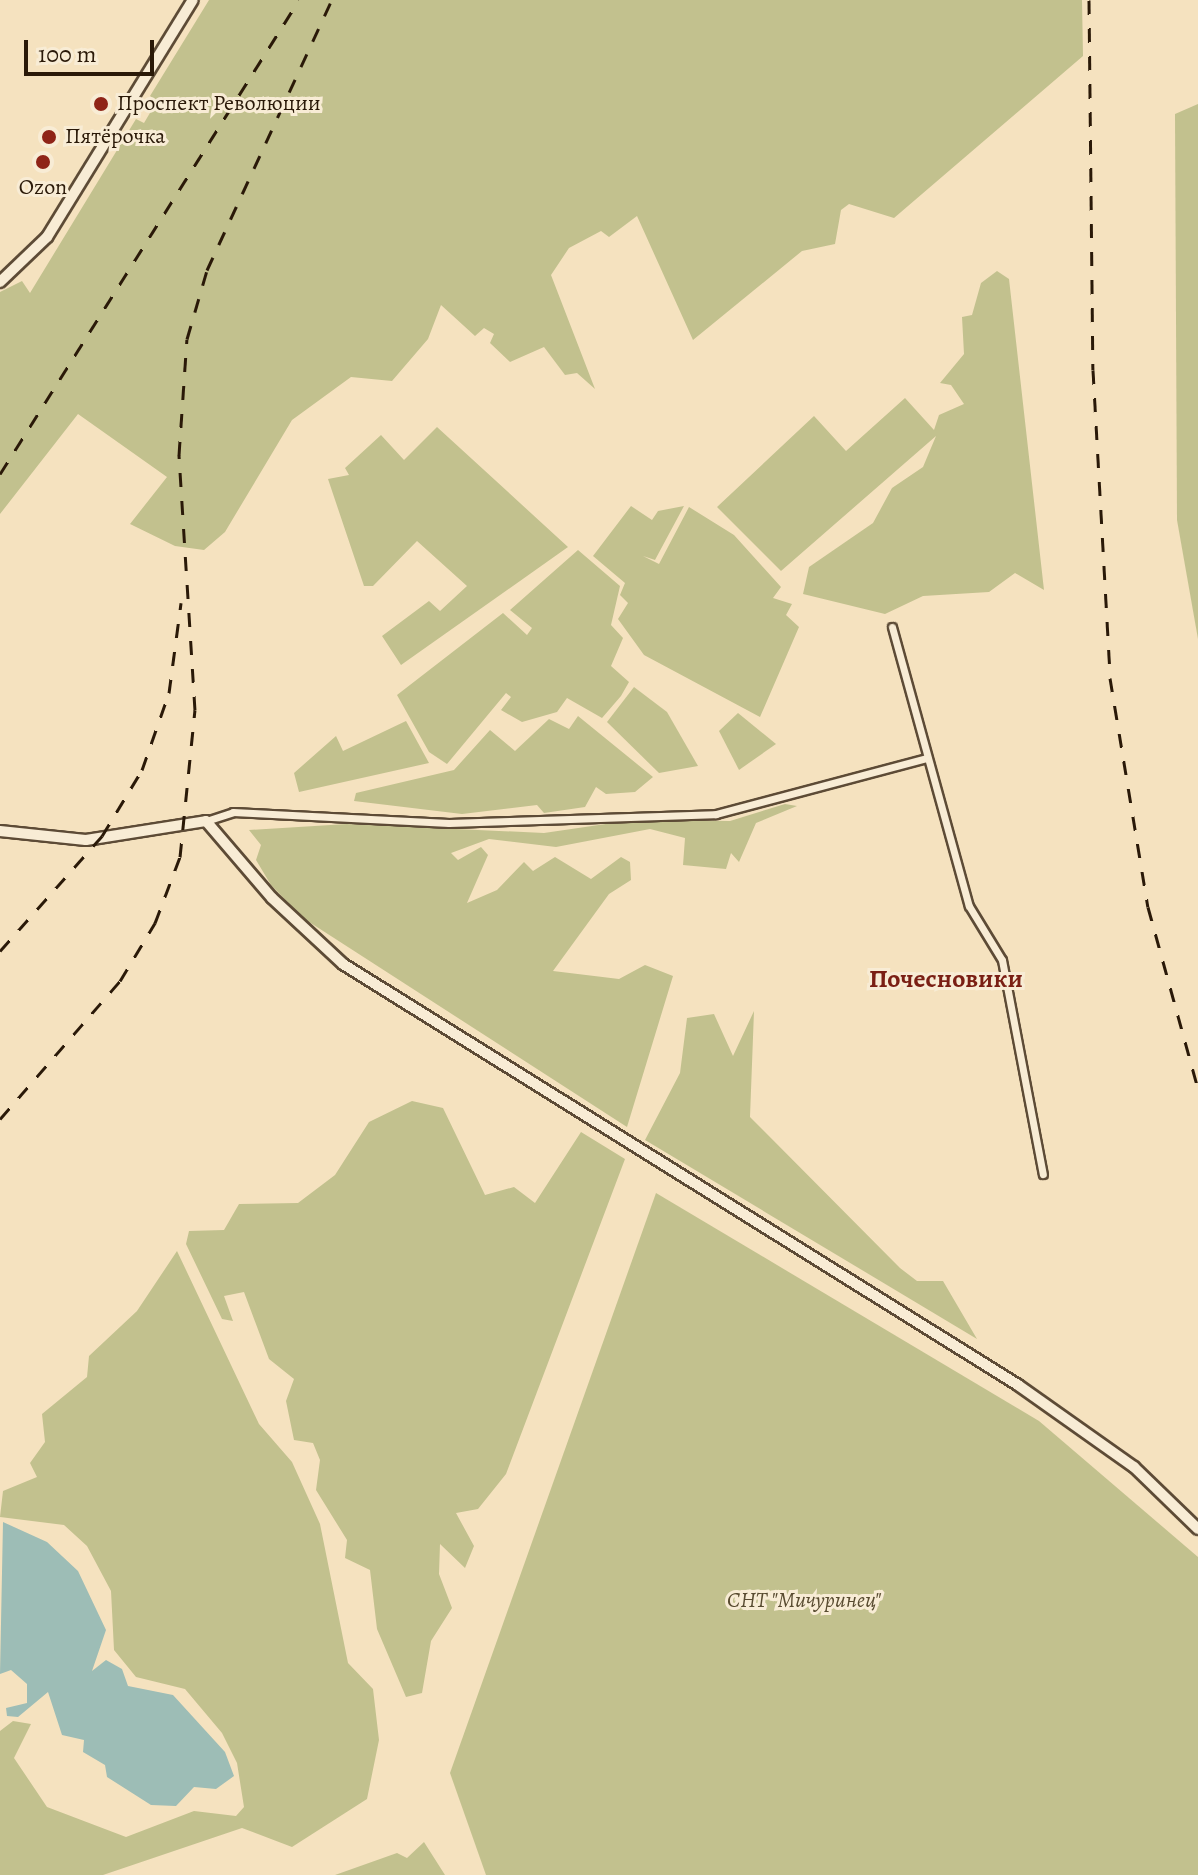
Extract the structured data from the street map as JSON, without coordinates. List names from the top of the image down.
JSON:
{
  "districts": ["Почесновики"],
  "parks": ["СНТ \"Мичуринец\""],
  "places": ["Проспект Революции", "Пятёрочка", "Ozon"],
  "scale_bar": "100 m"
}
